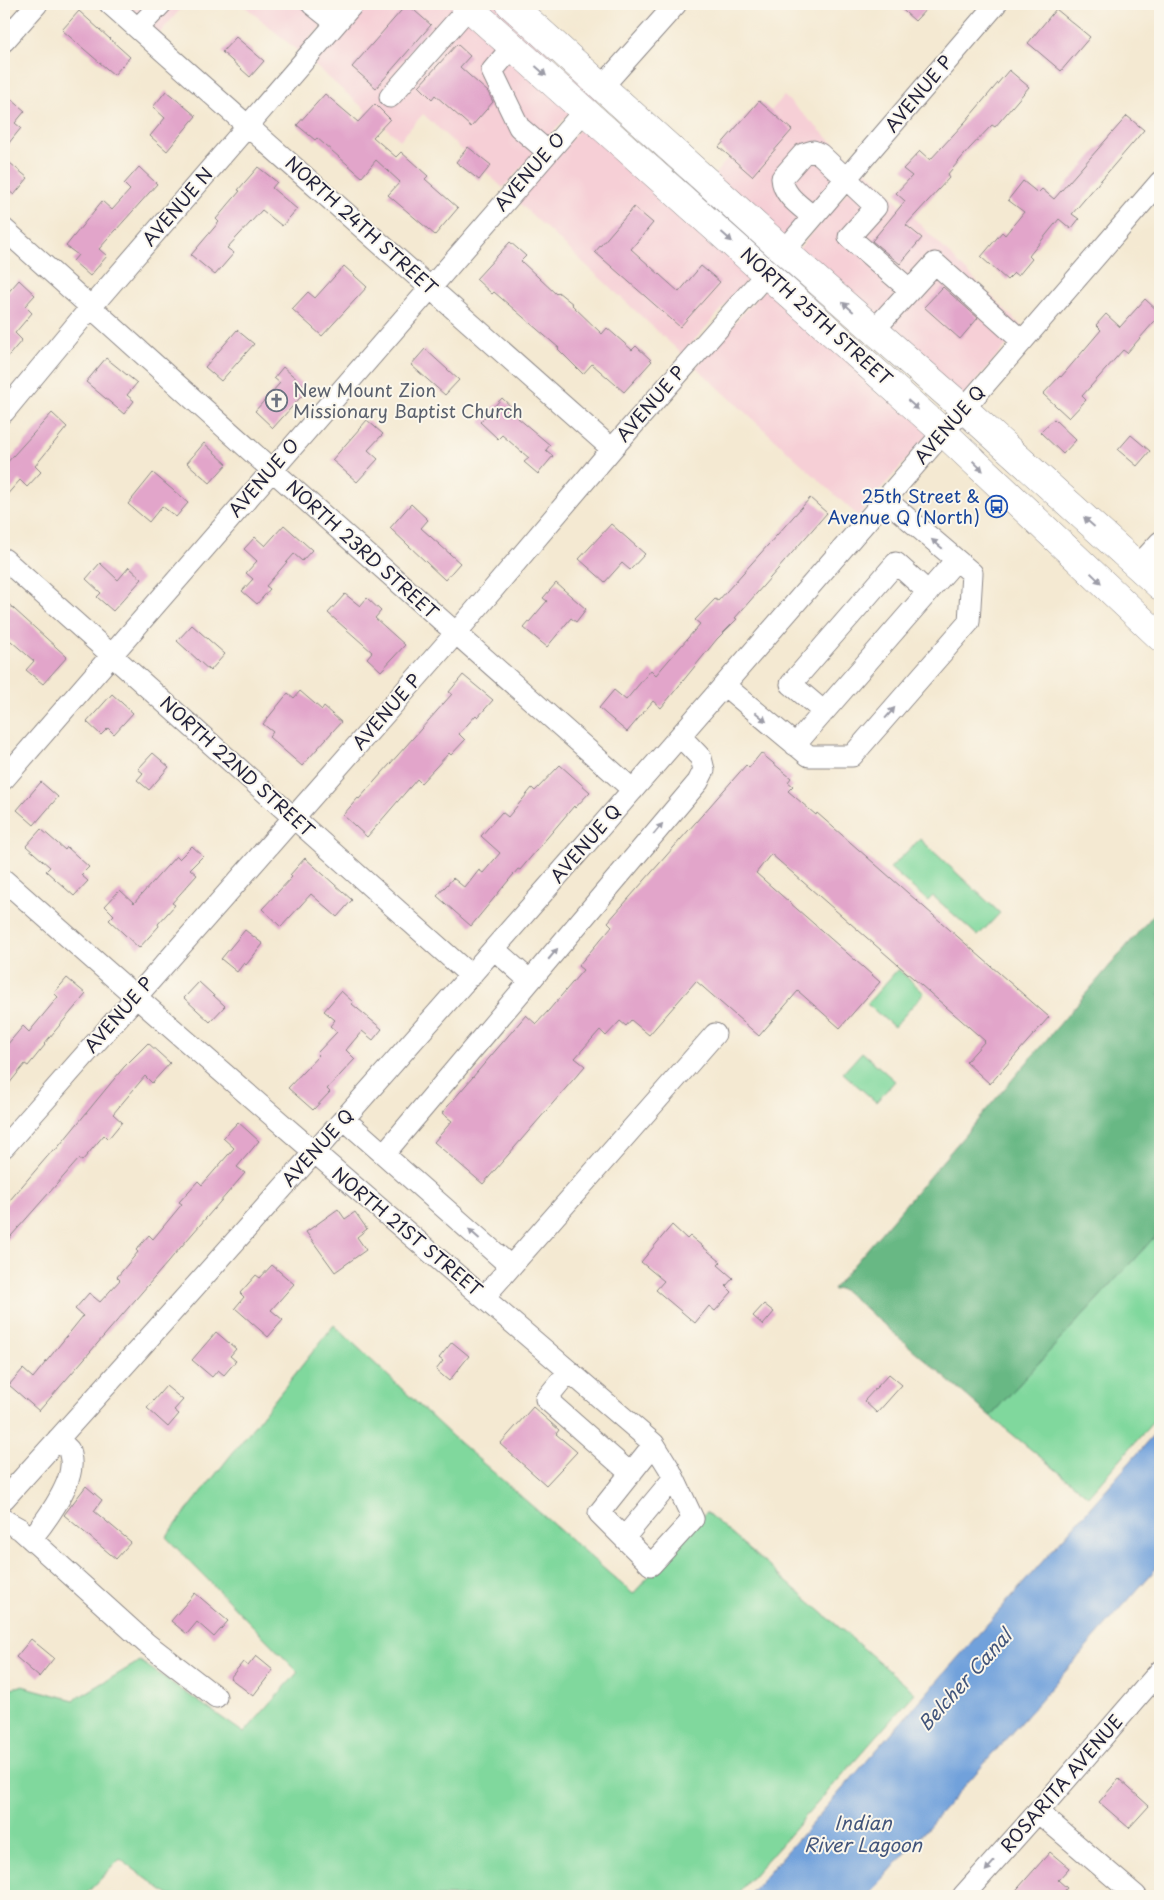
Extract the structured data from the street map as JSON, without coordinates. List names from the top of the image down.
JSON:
{
  "streets": {
    "main road": ["NORTH 25TH STREET"],
    "street": [
      "AVENUE P",
      "AVENUE O",
      "AVENUE N",
      "NORTH 24TH STREET",
      "AVENUE Q",
      "NORTH 23RD STREET",
      "NORTH 22ND STREET",
      "NORTH 21ST STREET",
      "ROSARITA AVENUE"
    ]
  },
  "crossings": [
    ["AVENUE P", "NORTH 24TH STREET"],
    ["AVENUE P", "NORTH 25TH STREET"],
    ["AVENUE P", "NORTH 23RD STREET"],
    ["AVENUE P", "NORTH 22ND STREET"],
    ["AVENUE P", "NORTH 21ST STREET"],
    ["AVENUE O", "NORTH 24TH STREET"],
    ["AVENUE O", "NORTH 25TH STREET"],
    ["AVENUE O", "NORTH 23RD STREET"],
    ["AVENUE O", "NORTH 22ND STREET"],
    ["AVENUE N", "NORTH 24TH STREET"],
    ["AVENUE N", "NORTH 23RD STREET"],
    ["NORTH 25TH STREET", "AVENUE Q"],
    ["AVENUE Q", "NORTH 23RD STREET"],
    ["AVENUE Q", "NORTH 22ND STREET"],
    ["AVENUE Q", "NORTH 21ST STREET"]
  ],
  "one_way": ["ROSARITA AVENUE"],
  "water": ["Belcher Canal", "Indian River Lagoon"],
  "places": {
    "church": ["New Mount Zion Missionary Baptist Church"],
    "bus stop": ["25th Street & Avenue Q (North)"]
  }
}
